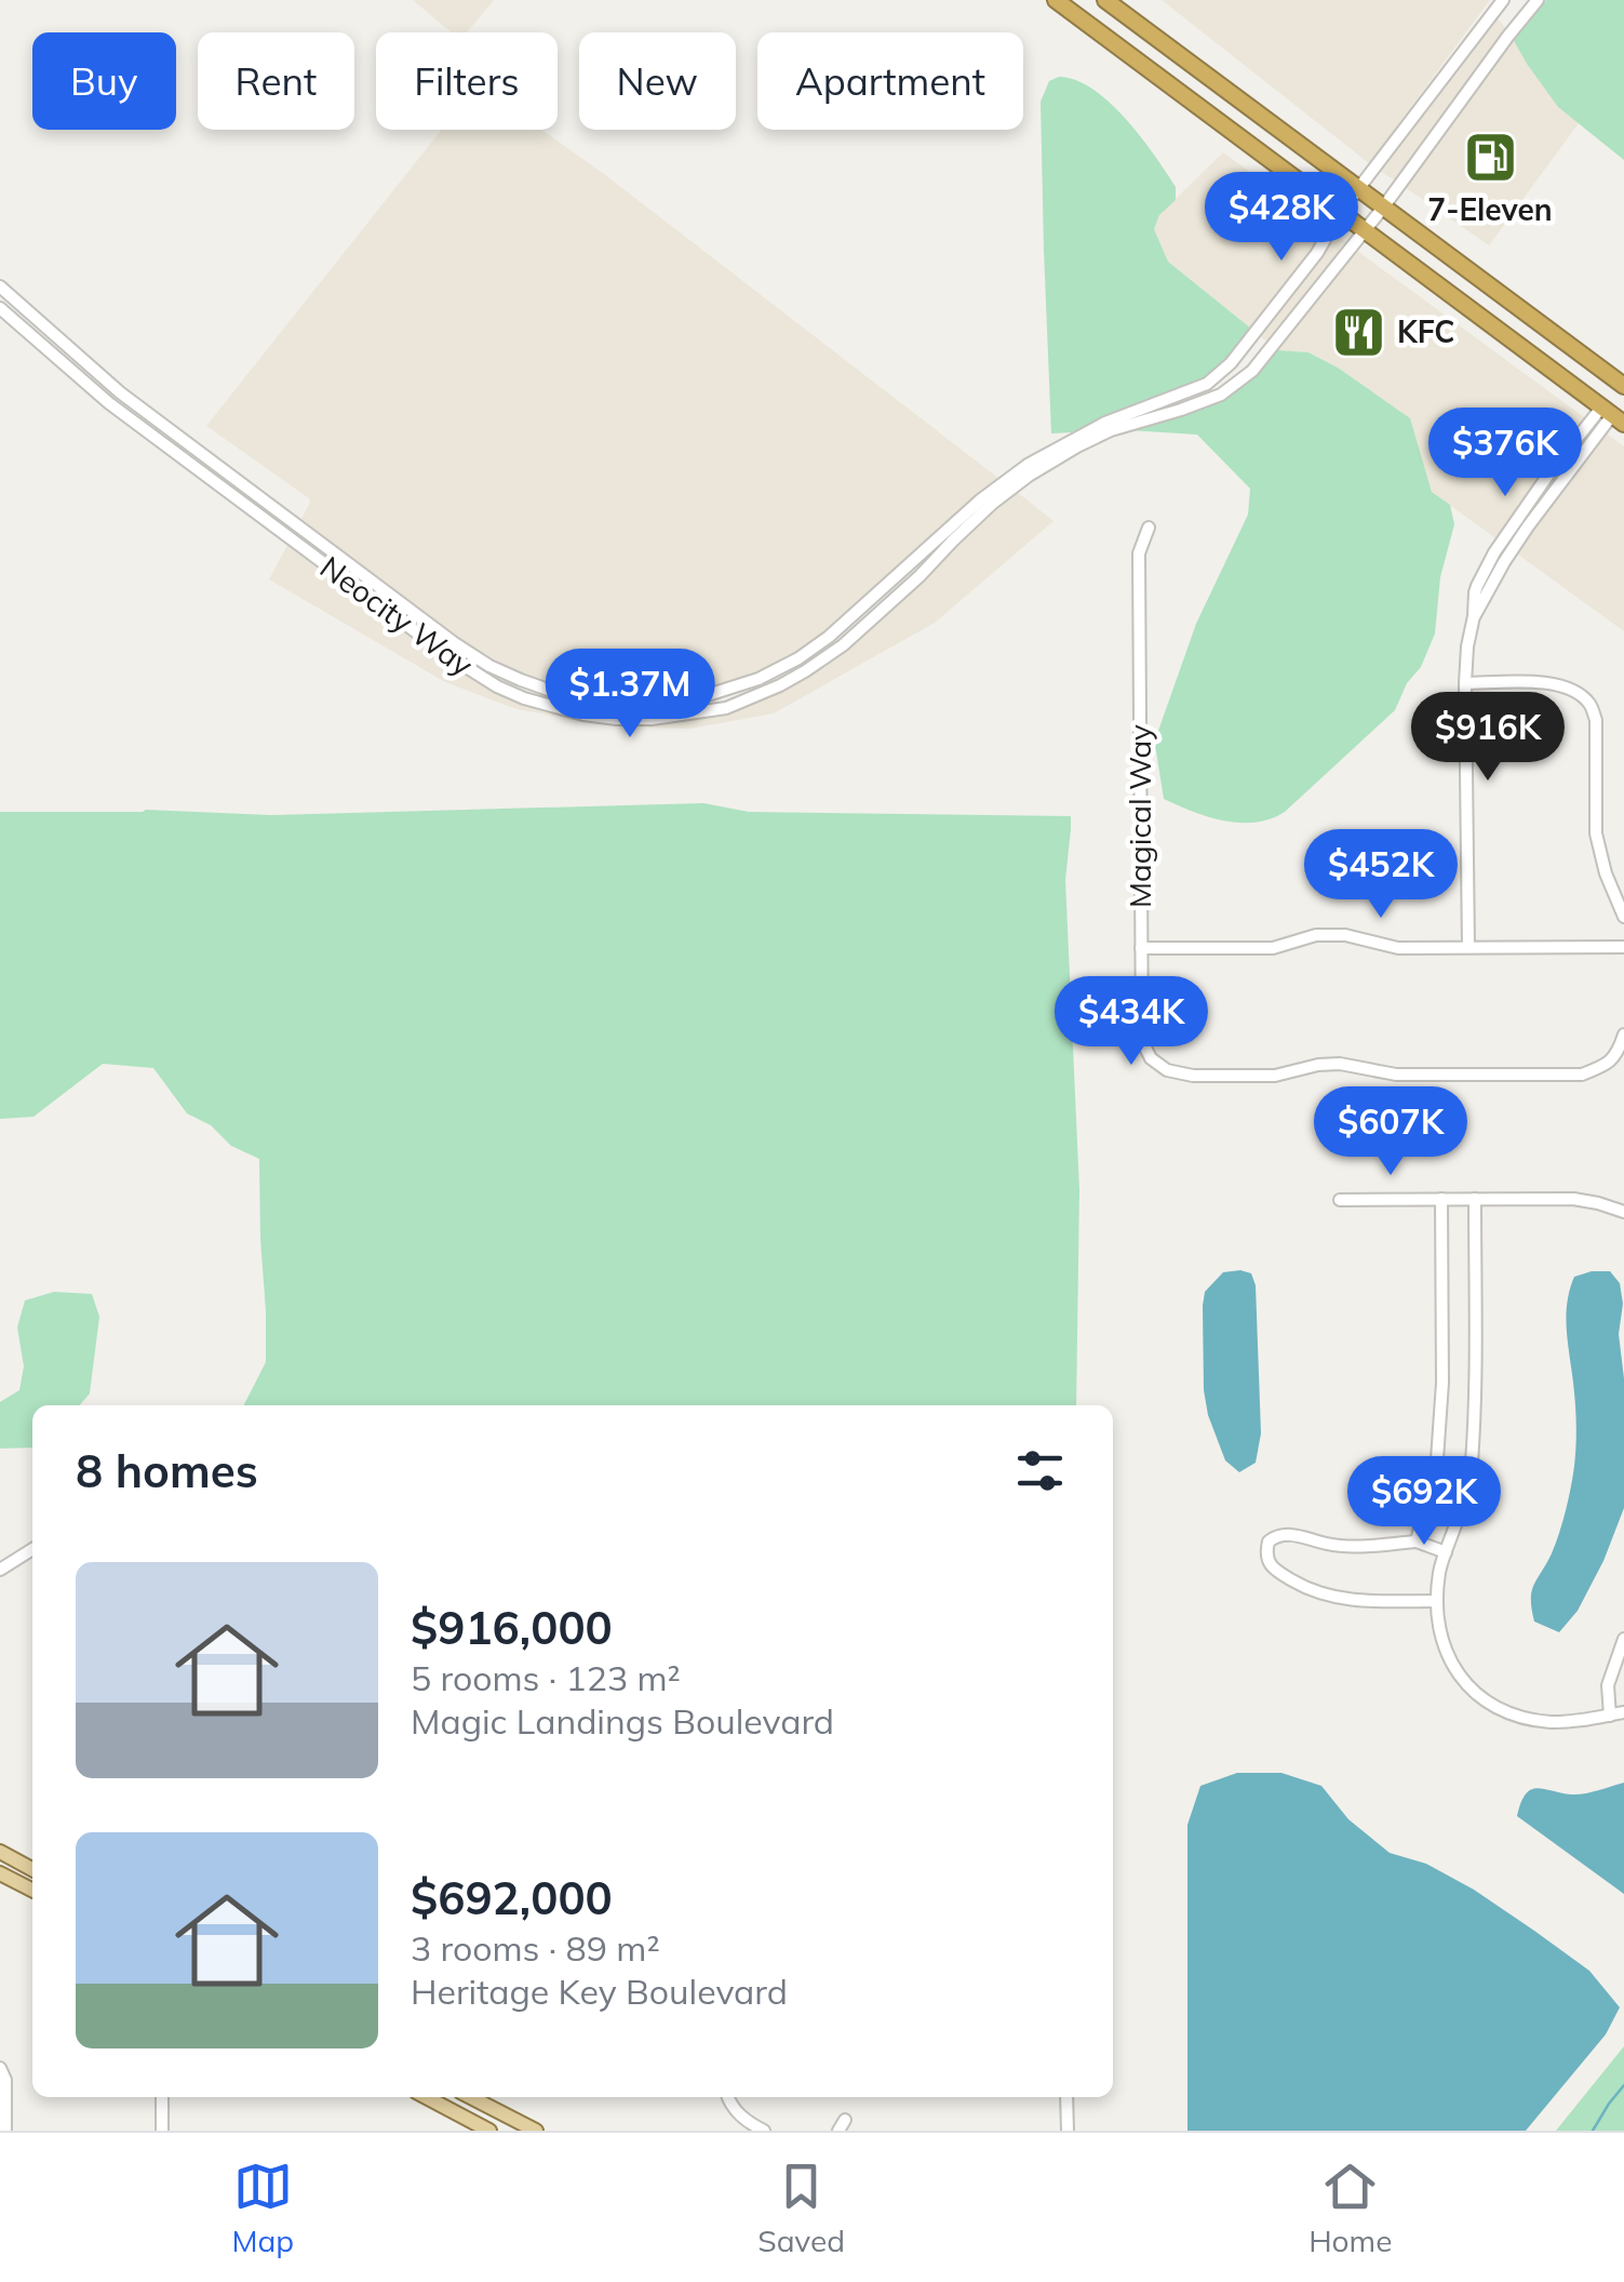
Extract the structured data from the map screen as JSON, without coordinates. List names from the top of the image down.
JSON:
{
  "streets": {
    "street": ["Neocity Way", "Magical Way"]
  },
  "places": {
    "fuel station": ["7-Eleven"],
    "restaurant": ["KFC"]
  },
  "page": {
    "chip": [
      "Buy",
      "Rent",
      "Filters",
      "New",
      "Apartment"
    ],
    "price": [
      "$428K",
      "$376K",
      "$1.37M",
      "$916K",
      "$452K",
      "$434K",
      "$607K",
      "$692K"
    ],
    "heading": "8 homes",
    "list": [
      {
        "name": "$916,000",
        "note": "5 rooms · 123 m² · Magic Landings Boulevard"
      },
      {
        "name": "$692,000",
        "note": "3 rooms · 89 m² · Heritage Key Boulevard"
      }
    ],
    "tabs": ["Map", "Saved", "Home"]
  }
}
